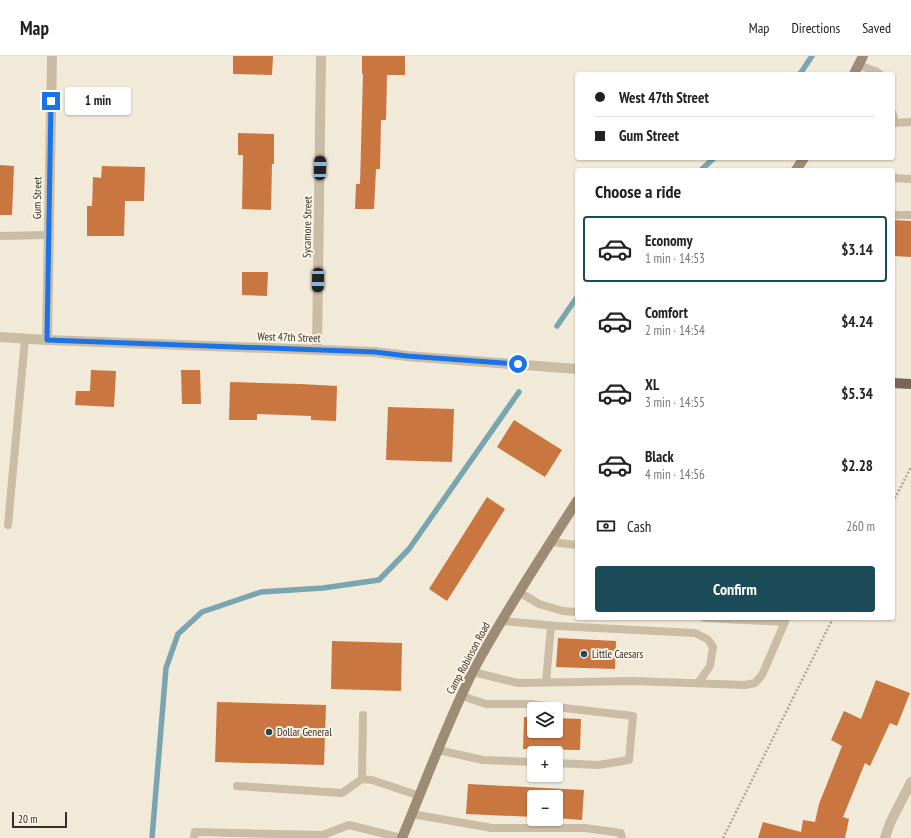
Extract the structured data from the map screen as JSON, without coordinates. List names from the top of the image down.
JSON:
{
  "streets": {
    "main road": ["Camp Robinson Road"],
    "street": ["Gum Street", "Sycamore Street", "West 47th Street"]
  },
  "crossings": [
    ["Gum Street", "West 47th Street"],
    ["Sycamore Street", "West 47th Street"]
  ],
  "places": ["Little Caesars", "Dollar General"],
  "scale_bar": "20 m",
  "page": {
    "header": "Map",
    "nav": ["Map", "Directions", "Saved"],
    "banner": ["West 47th Street", "Gum Street"],
    "bubble": "1 min",
    "heading": "Choose a ride",
    "list": [
      {
        "name": "Economy",
        "note": "1 min · 14:53",
        "value": "$3.14"
      },
      {
        "name": "Comfort",
        "note": "2 min · 14:54",
        "value": "$4.24"
      },
      {
        "name": "XL",
        "note": "3 min · 14:55",
        "value": "$5.34"
      },
      {
        "name": "Black",
        "note": "4 min · 14:56",
        "value": "$2.28"
      }
    ],
    "pay": ["Cash", "260 m"],
    "buttons": "Confirm",
    "map_buttons": ["+", "−"],
    "scale": "20 m"
  }
}
